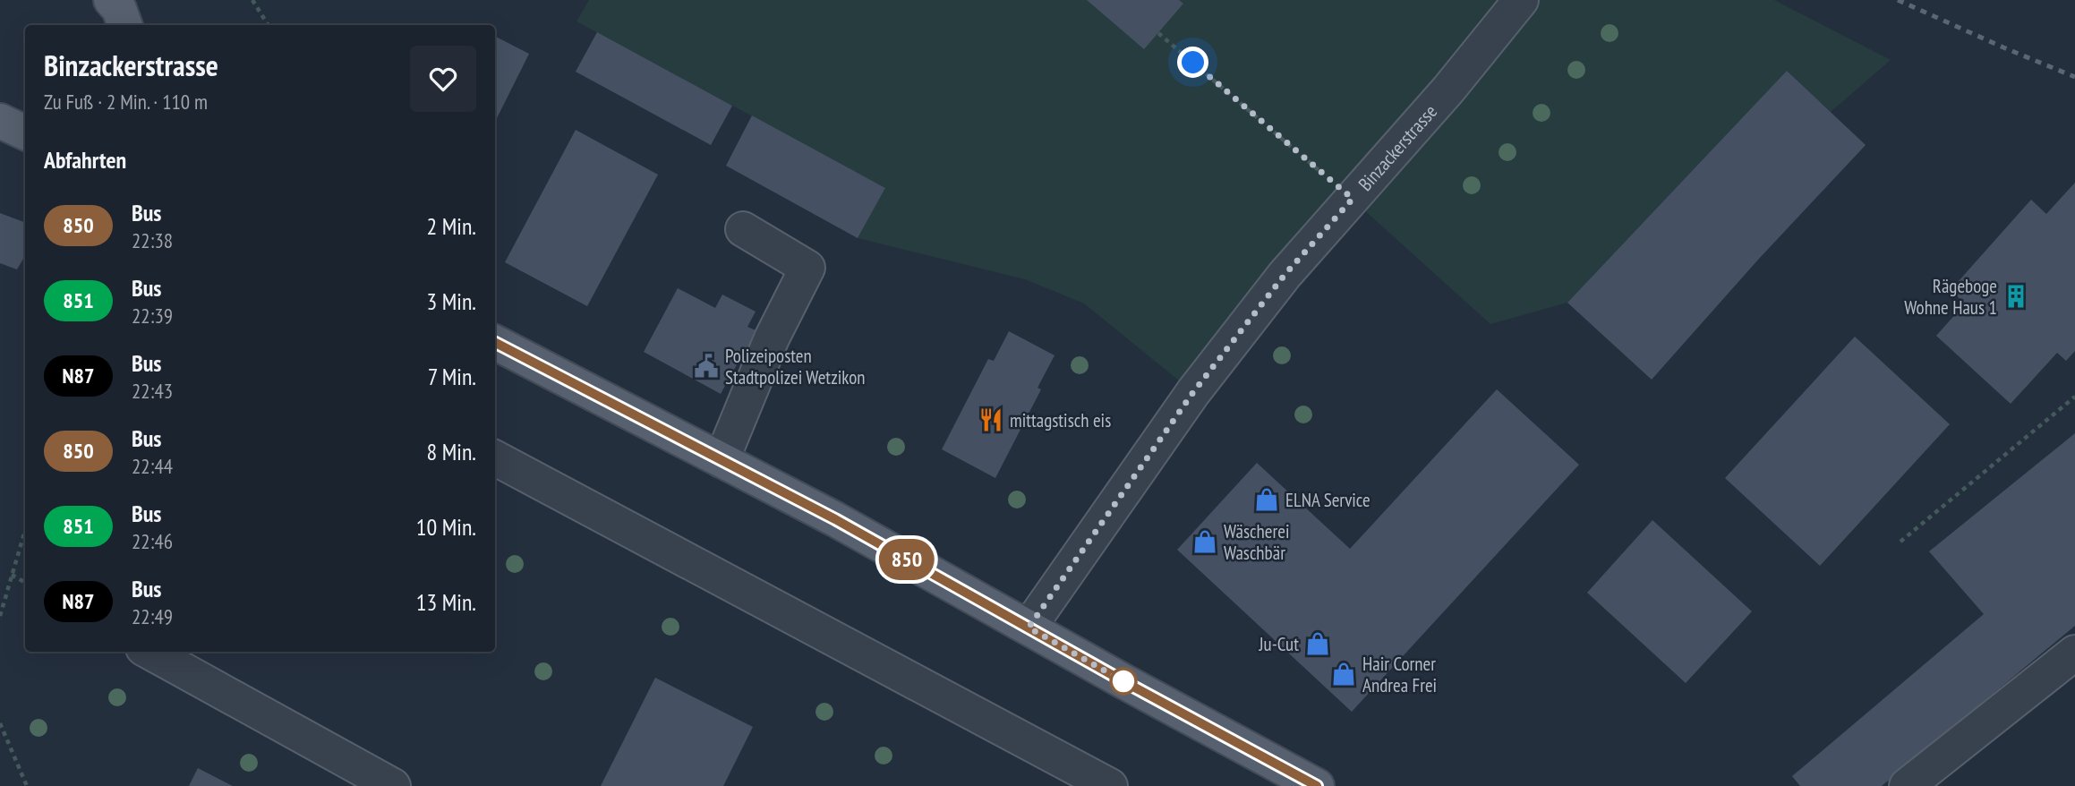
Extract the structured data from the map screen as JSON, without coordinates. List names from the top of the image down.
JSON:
{
  "streets": {
    "street": ["Binzackerstrasse"]
  },
  "places": {
    "building": ["Rägeboge Wohne Haus 1"],
    "public building": ["Polizeiposten Stadtpolizei Wetzikon"],
    "restaurant": ["mittagstisch eis"],
    "shop": [
      "ELNA Service",
      "Wäscherei Waschbär",
      "Ju-Cut",
      "Hair Corner Andrea Frei"
    ]
  },
  "lines": ["bus line 850"],
  "page": {
    "on_map": "850",
    "heading": [
      ["Binzackerstrasse", "Zu Fuß · 2 Min. · 110 m"],
      "Abfahrten"
    ],
    "list": [
      {
        "mark": "850",
        "name": "Bus",
        "note": "22:38",
        "value": "2 Min."
      },
      {
        "mark": "851",
        "name": "Bus",
        "note": "22:39",
        "value": "3 Min."
      },
      {
        "mark": "N87",
        "name": "Bus",
        "note": "22:43",
        "value": "7 Min."
      },
      {
        "mark": "850",
        "name": "Bus",
        "note": "22:44",
        "value": "8 Min."
      },
      {
        "mark": "851",
        "name": "Bus",
        "note": "22:46",
        "value": "10 Min."
      },
      {
        "mark": "N87",
        "name": "Bus",
        "note": "22:49",
        "value": "13 Min."
      }
    ]
  }
}
